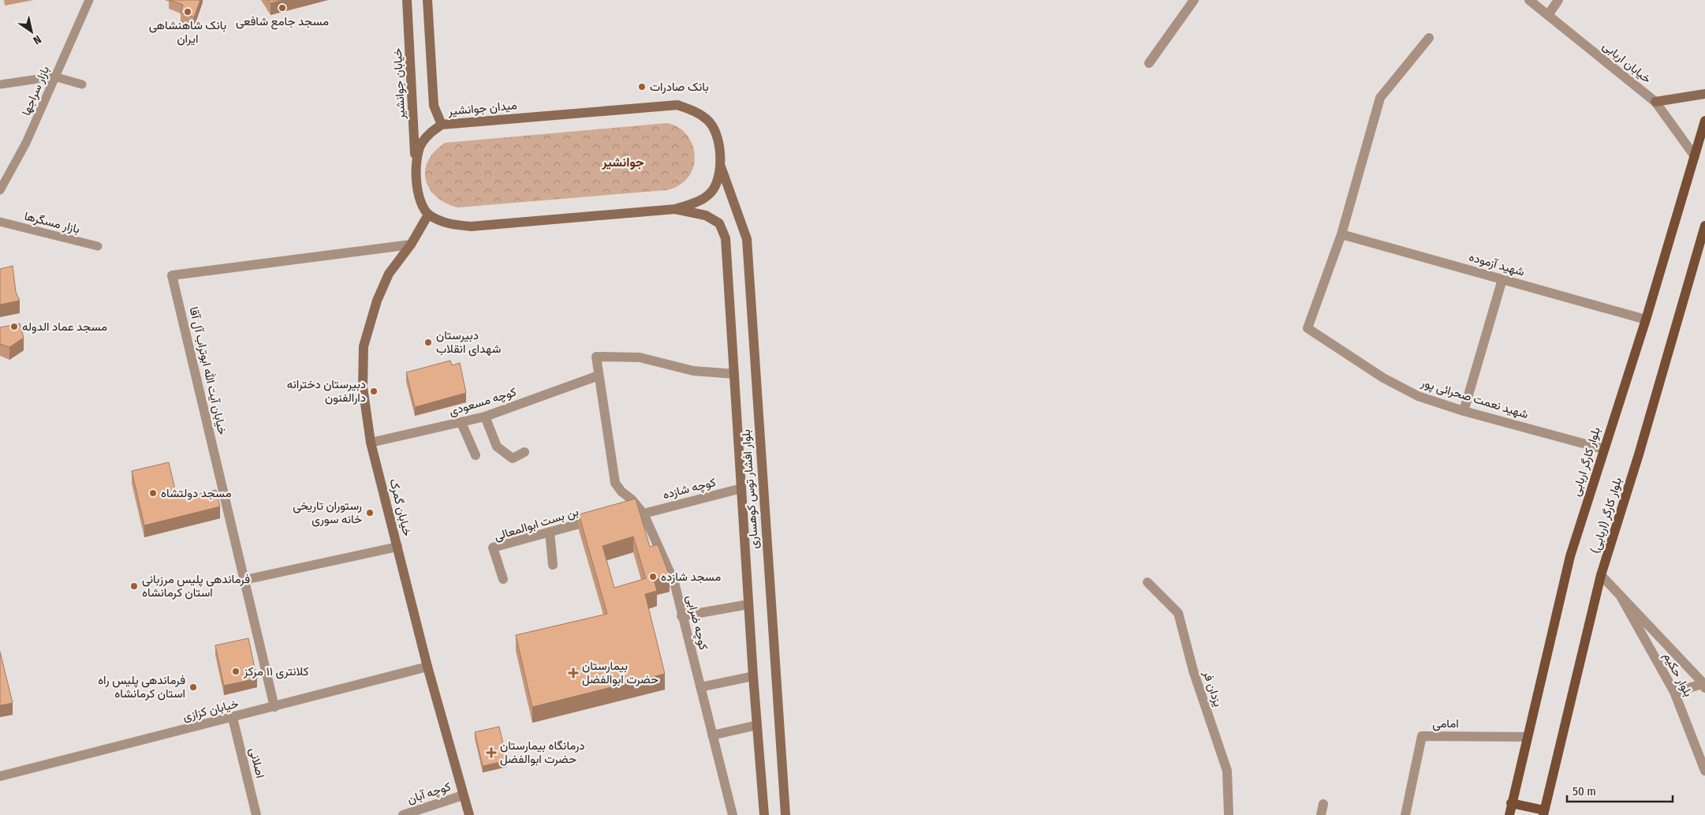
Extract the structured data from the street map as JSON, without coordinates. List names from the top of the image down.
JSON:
{
  "streets": {
    "main road": [
      "خیابان جوانشیر",
      "میدان جوانشیر",
      "بلوار کارگر اربابی",
      "بلوار افشار توس کوهساری",
      "خیابان گمرک",
      "بلوار کارگر (اربابی)"
    ],
    "street": [
      "خیابان اربابی",
      "بازار سراجها",
      "بازار مسگرها",
      "شهید آزموده",
      "خیابان آیت الله ابوتراب آل آقا",
      "شهید نعمت صحرائی پور",
      "کوچه مسعودی",
      "کوچه شازده",
      "بن بست ابوالمعالی",
      "کوچه ضرابی",
      "بلوار حکیم",
      "یزدان فر",
      "خیابان کزازی",
      "امامی",
      "اصلانی",
      "کوچه آبان"
    ]
  },
  "crossings": [
    ["خیابان اربابی", "بلوار کارگر اربابی"],
    ["خیابان جوانشیر", "میدان جوانشیر"],
    ["میدان جوانشیر", "بلوار افشار توس کوهساری"],
    ["میدان جوانشیر", "خیابان گمرک"],
    ["شهید آزموده", "شهید نعمت صحرائی پور"],
    ["شهید آزموده", "بلوار کارگر اربابی"],
    ["خیابان آیت الله ابوتراب آل آقا", "خیابان گمرک"],
    ["خیابان آیت الله ابوتراب آل آقا", "خیابان کزازی"],
    ["شهید نعمت صحرائی پور", "بلوار کارگر اربابی"],
    ["کوچه مسعودی", "خیابان گمرک"],
    ["کوچه مسعودی", "کوچه ضرابی"],
    ["بلوار کارگر اربابی", "امامی"],
    ["کوچه شازده", "بلوار افشار توس کوهساری"],
    ["کوچه شازده", "کوچه ضرابی"],
    ["بلوار افشار توس کوهساری", "کوچه ضرابی"],
    ["خیابان گمرک", "خیابان کزازی"],
    ["خیابان گمرک", "کوچه آبان"],
    ["بلوار کارگر (اربابی)", "بلوار حکیم"],
    ["خیابان کزازی", "اصلانی"]
  ],
  "districts": ["جوانشیر"],
  "places": {
    "other": [
      "مسجد جامع شافعی",
      "بانک شاهنشاهی ایران",
      "بانک صادرات",
      "مسجد عماد الدوله",
      "دبیرستان شهدای انقلاب",
      "دبیرستان دخترانه دارالفنون",
      "مسجد دولتشاه",
      "رستوران تاریخی خانه سوری",
      "مسجد شازده",
      "فرماندهی پلیس مرزبانی استان کرمانشاه",
      "کلانتری ۱۱ مرکز",
      "فرماندهی پلیس راه استان کرمانشاه"
    ],
    "health": ["بیمارستان حضرت ابوالفضل", "درمانگاه بیمارستان حضرت ابوالفضل"]
  },
  "scale_bar": "50 m",
  "north": "bottom right"
}
